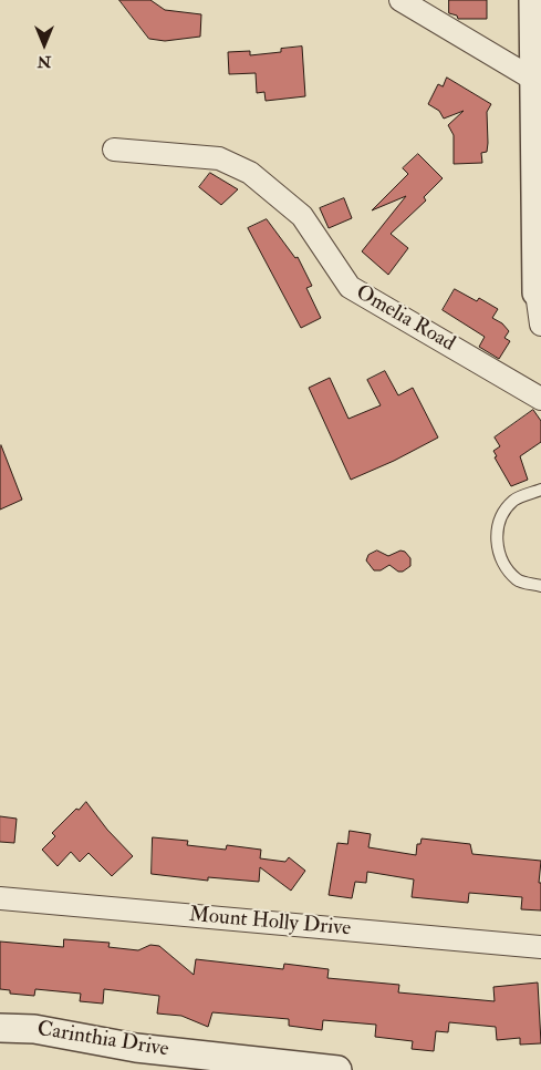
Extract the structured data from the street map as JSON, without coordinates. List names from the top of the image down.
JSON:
{
  "streets": {
    "street": ["Omelia Road", "Mount Holly Drive", "Carinthia Drive"]
  },
  "north": "bottom"
}
